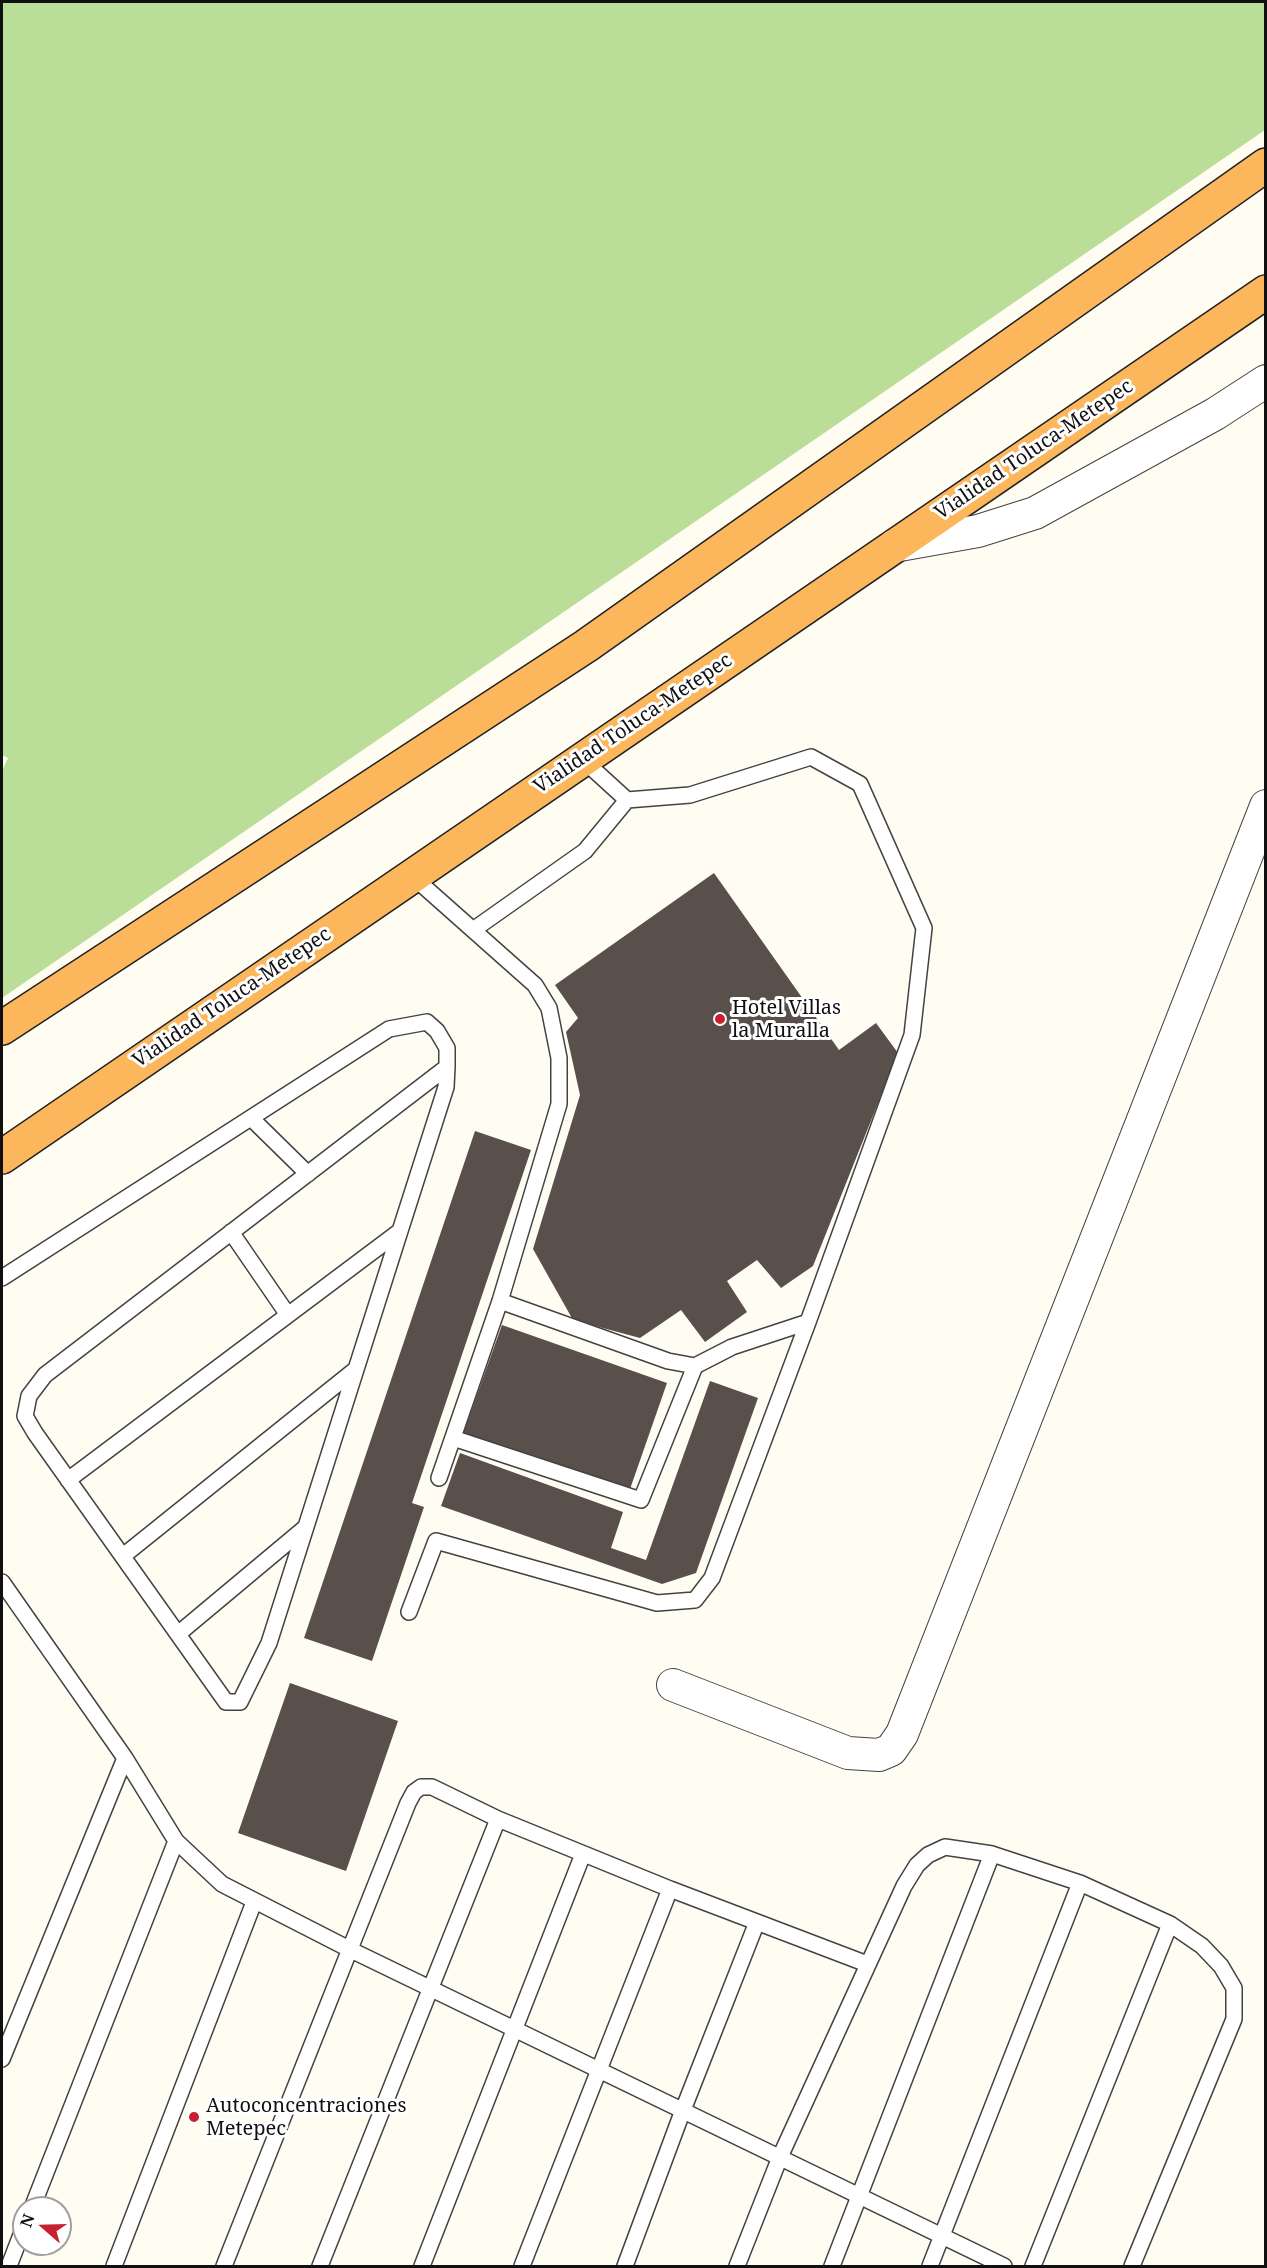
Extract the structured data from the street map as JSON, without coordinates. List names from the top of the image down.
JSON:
{
  "streets": {
    "highway": ["Vialidad Toluca-Metepec"]
  },
  "places": ["Hotel Villas la Muralla", "Autoconcentraciones Metepec"],
  "north": "left"
}
